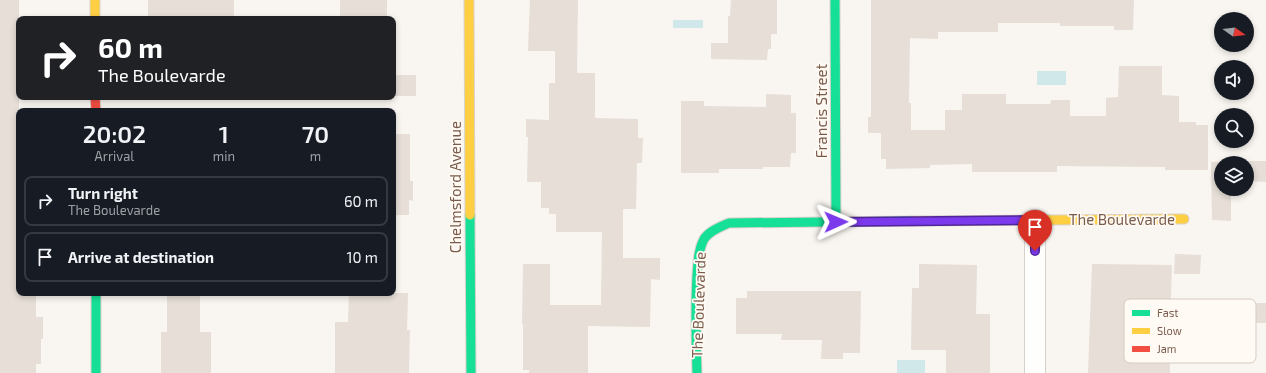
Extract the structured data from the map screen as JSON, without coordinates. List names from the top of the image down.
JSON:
{
  "streets": {
    "street": ["Francis Street", "Chelmsford Avenue", "The Boulevarde"]
  },
  "crossings": [
    ["Francis Street", "The Boulevarde"]
  ],
  "legend": ["Fast", "Slow", "Jam"],
  "north": "right",
  "page": {
    "turn": ["60 m", "The Boulevarde"],
    "eta": [
      "20:02",
      "Arrival",
      "1",
      "min",
      "70",
      "m"
    ],
    "list": [
      {
        "name": "Turn right",
        "note": "The Boulevarde",
        "value": "60 m"
      },
      {
        "name": "Arrive at destination",
        "value": "10 m"
      }
    ]
  }
}
